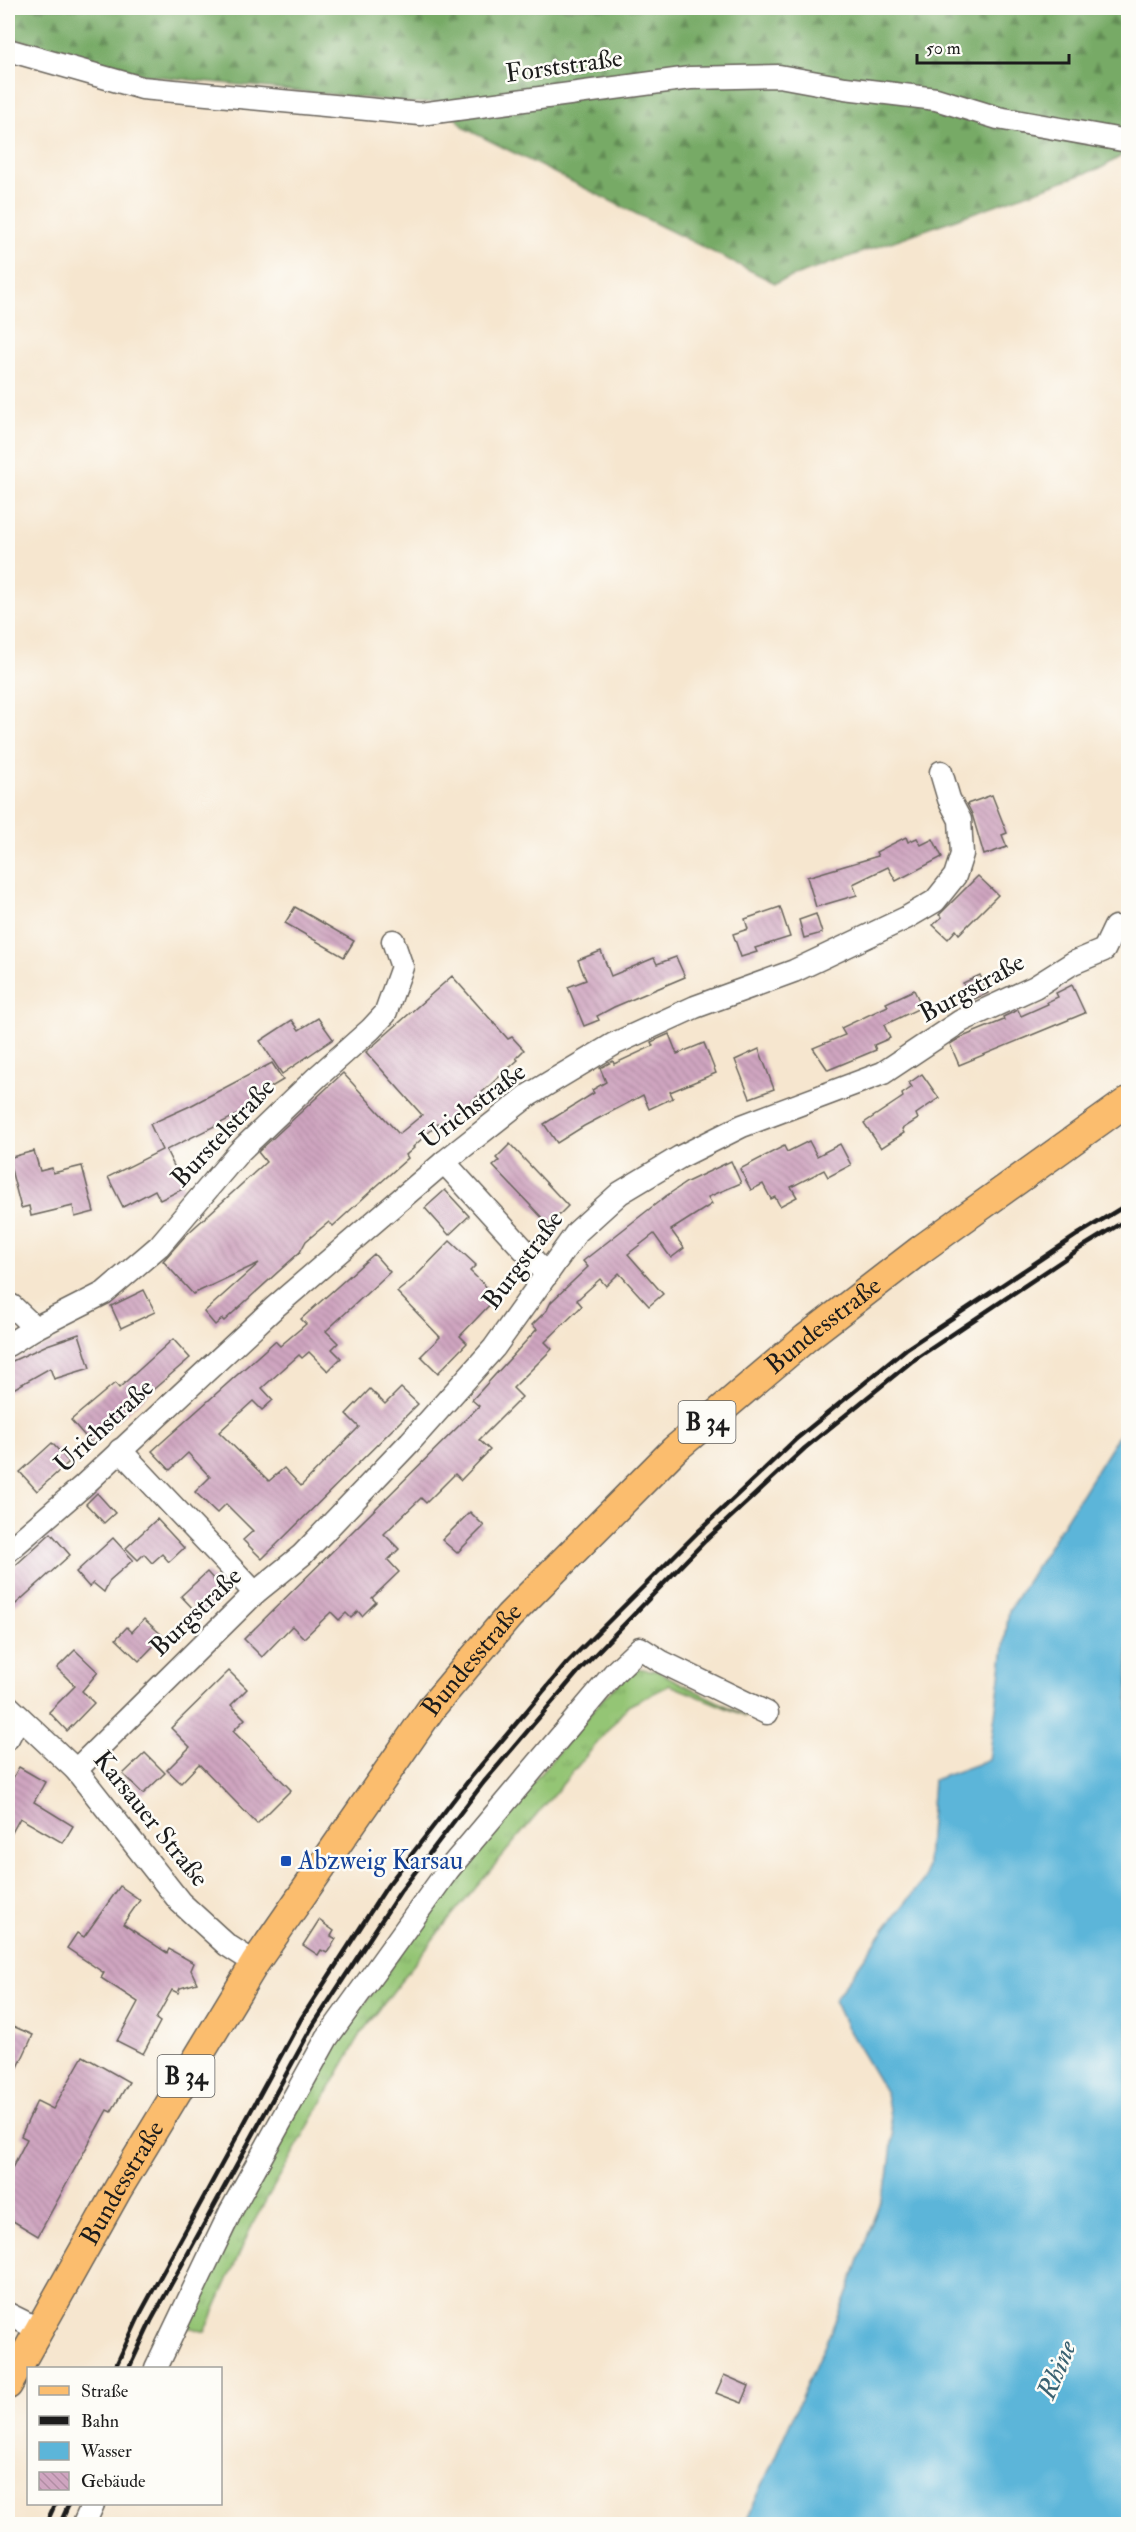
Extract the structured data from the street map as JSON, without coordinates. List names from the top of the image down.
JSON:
{
  "streets": {
    "main road": ["Bundesstraße", "B 34"],
    "street": [
      "Forststraße",
      "Burgstraße",
      "Urichstraße",
      "Burstelstraße",
      "Karsauer Straße"
    ]
  },
  "crossings": [
    ["Burgstraße", "Karsauer Straße"],
    ["Bundesstraße", "Karsauer Straße"]
  ],
  "water": ["Rhine"],
  "places": {
    "transit": ["Abzweig Karsau"]
  },
  "legend": [
    "Straße",
    "Bahn",
    "Wasser",
    "Gebäude"
  ],
  "scale_bar": "50 m"
}
